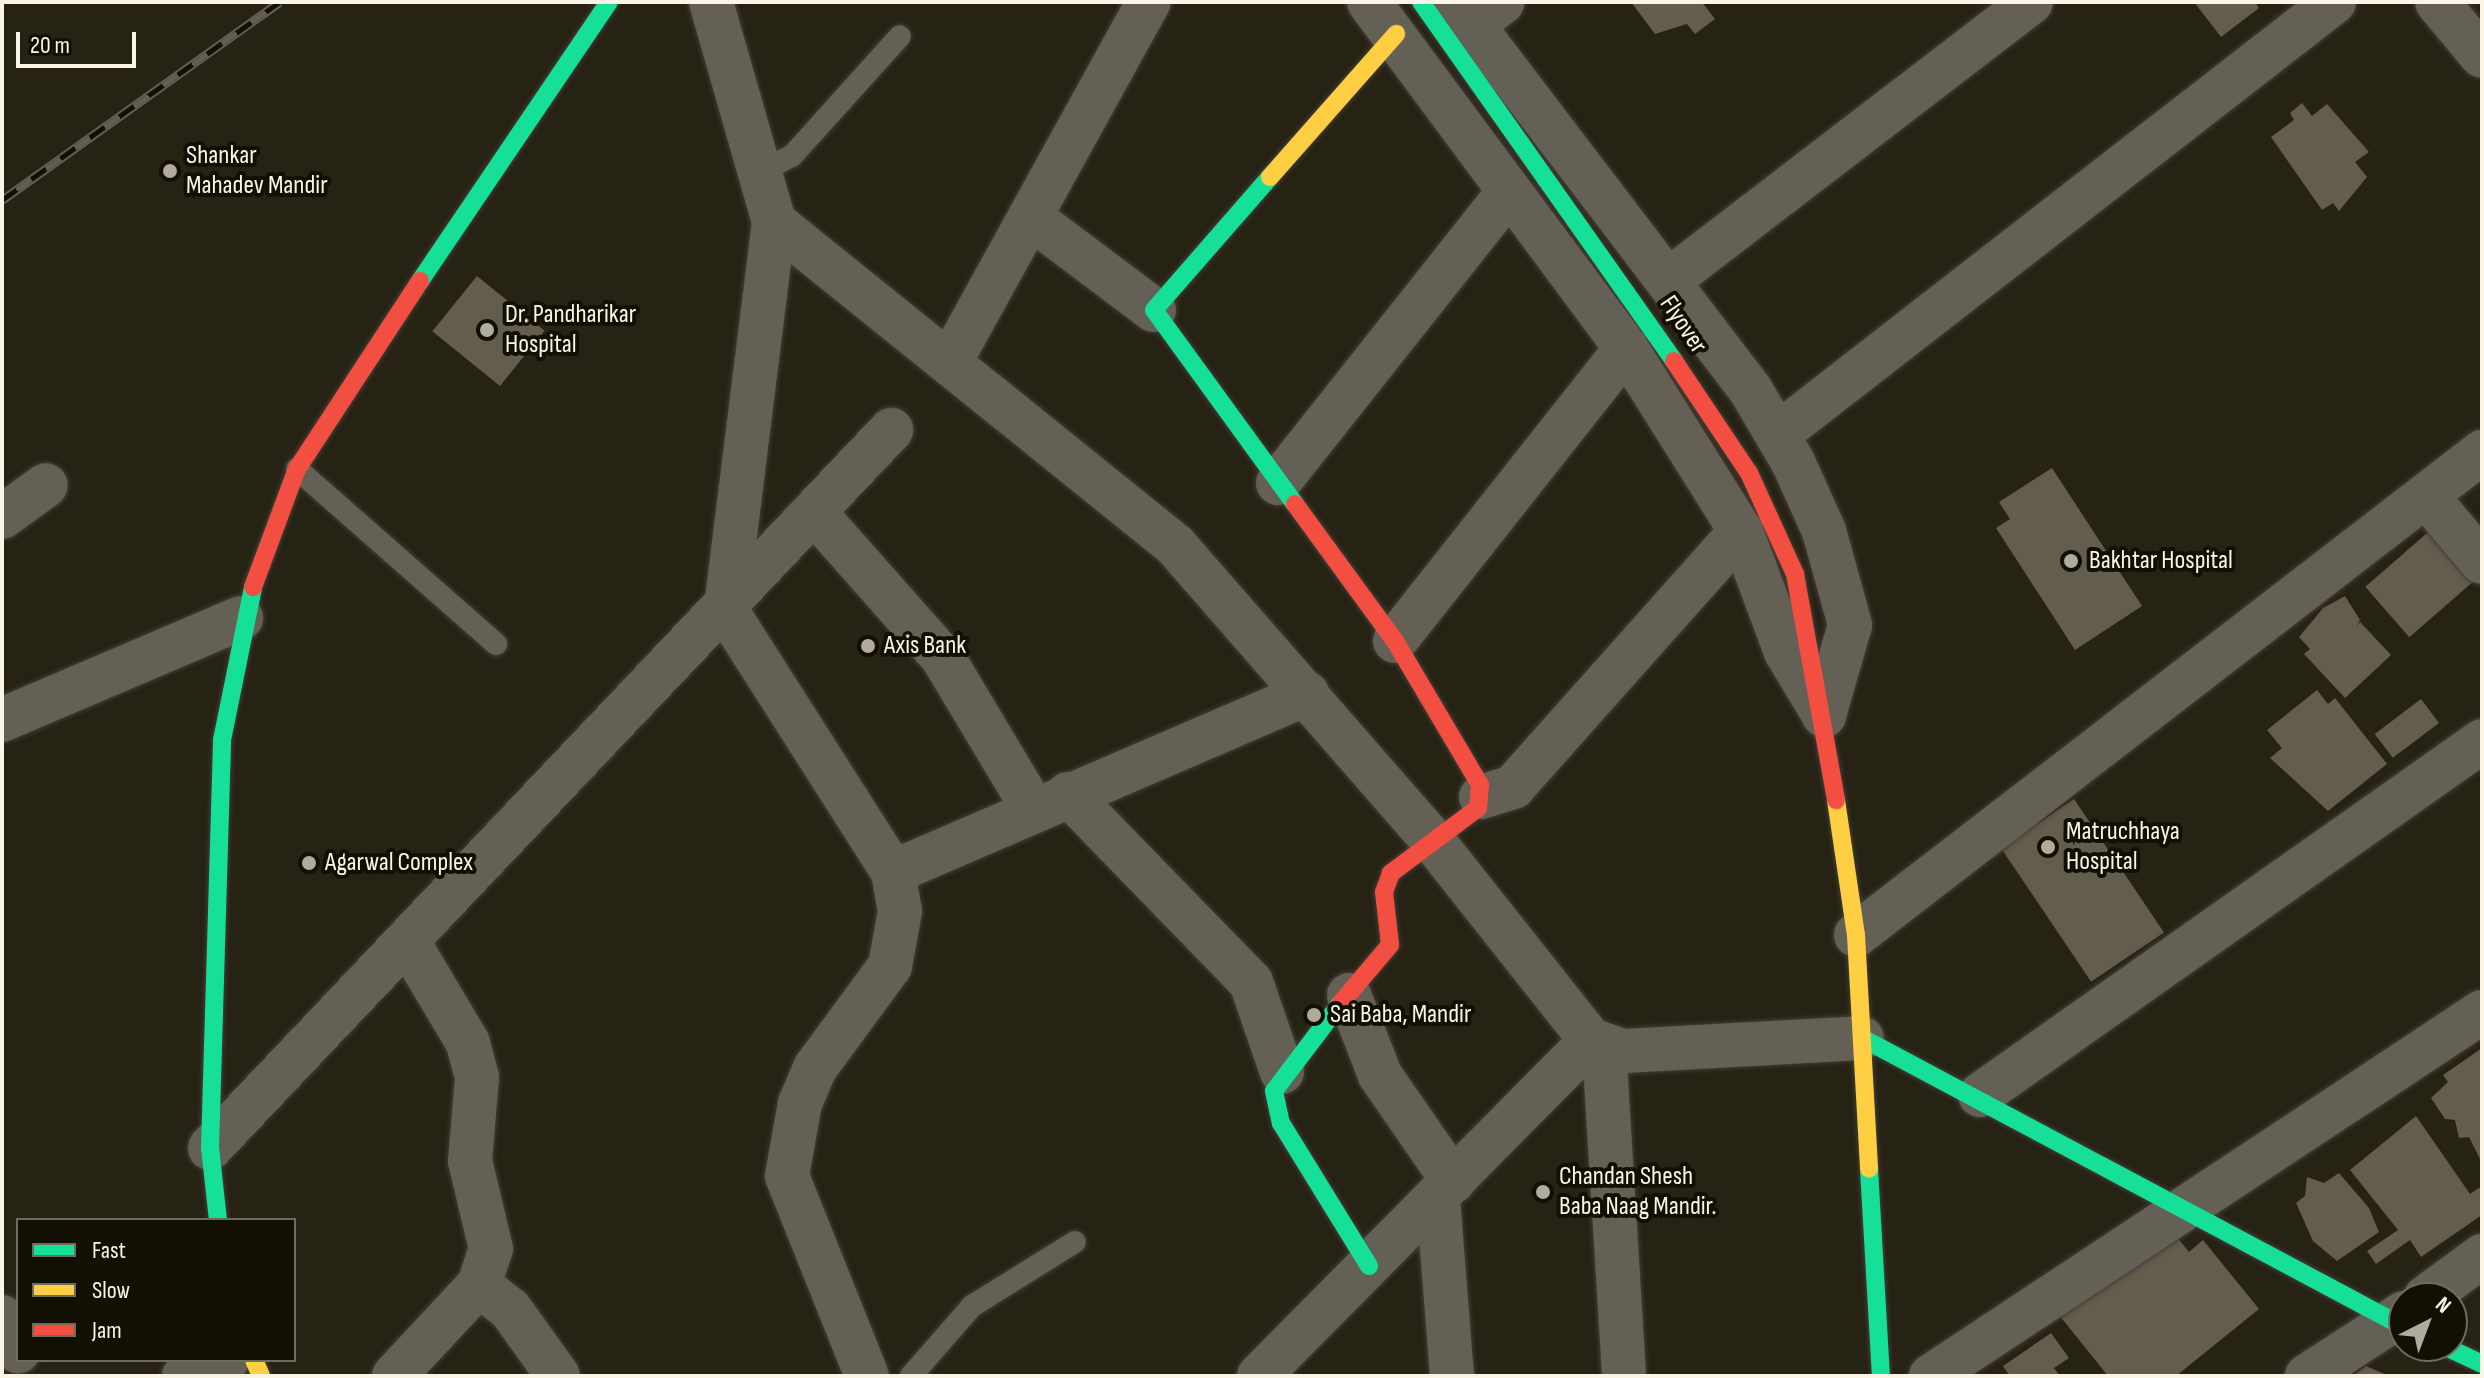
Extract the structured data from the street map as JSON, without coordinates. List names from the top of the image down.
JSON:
{
  "streets": {
    "street": ["Flyover"]
  },
  "places": [
    "Shankar Mahadev Mandir",
    "Dr. Pandharikar Hospital",
    "Bakhtar Hospital",
    "Axis Bank",
    "Matruchhaya Hospital",
    "Agarwal Complex",
    "Sai Baba, Mandir",
    "Chandan Shesh Baba Naag Mandir."
  ],
  "legend": ["Fast", "Slow", "Jam"],
  "scale_bar": "20 m",
  "north": "top right"
}
